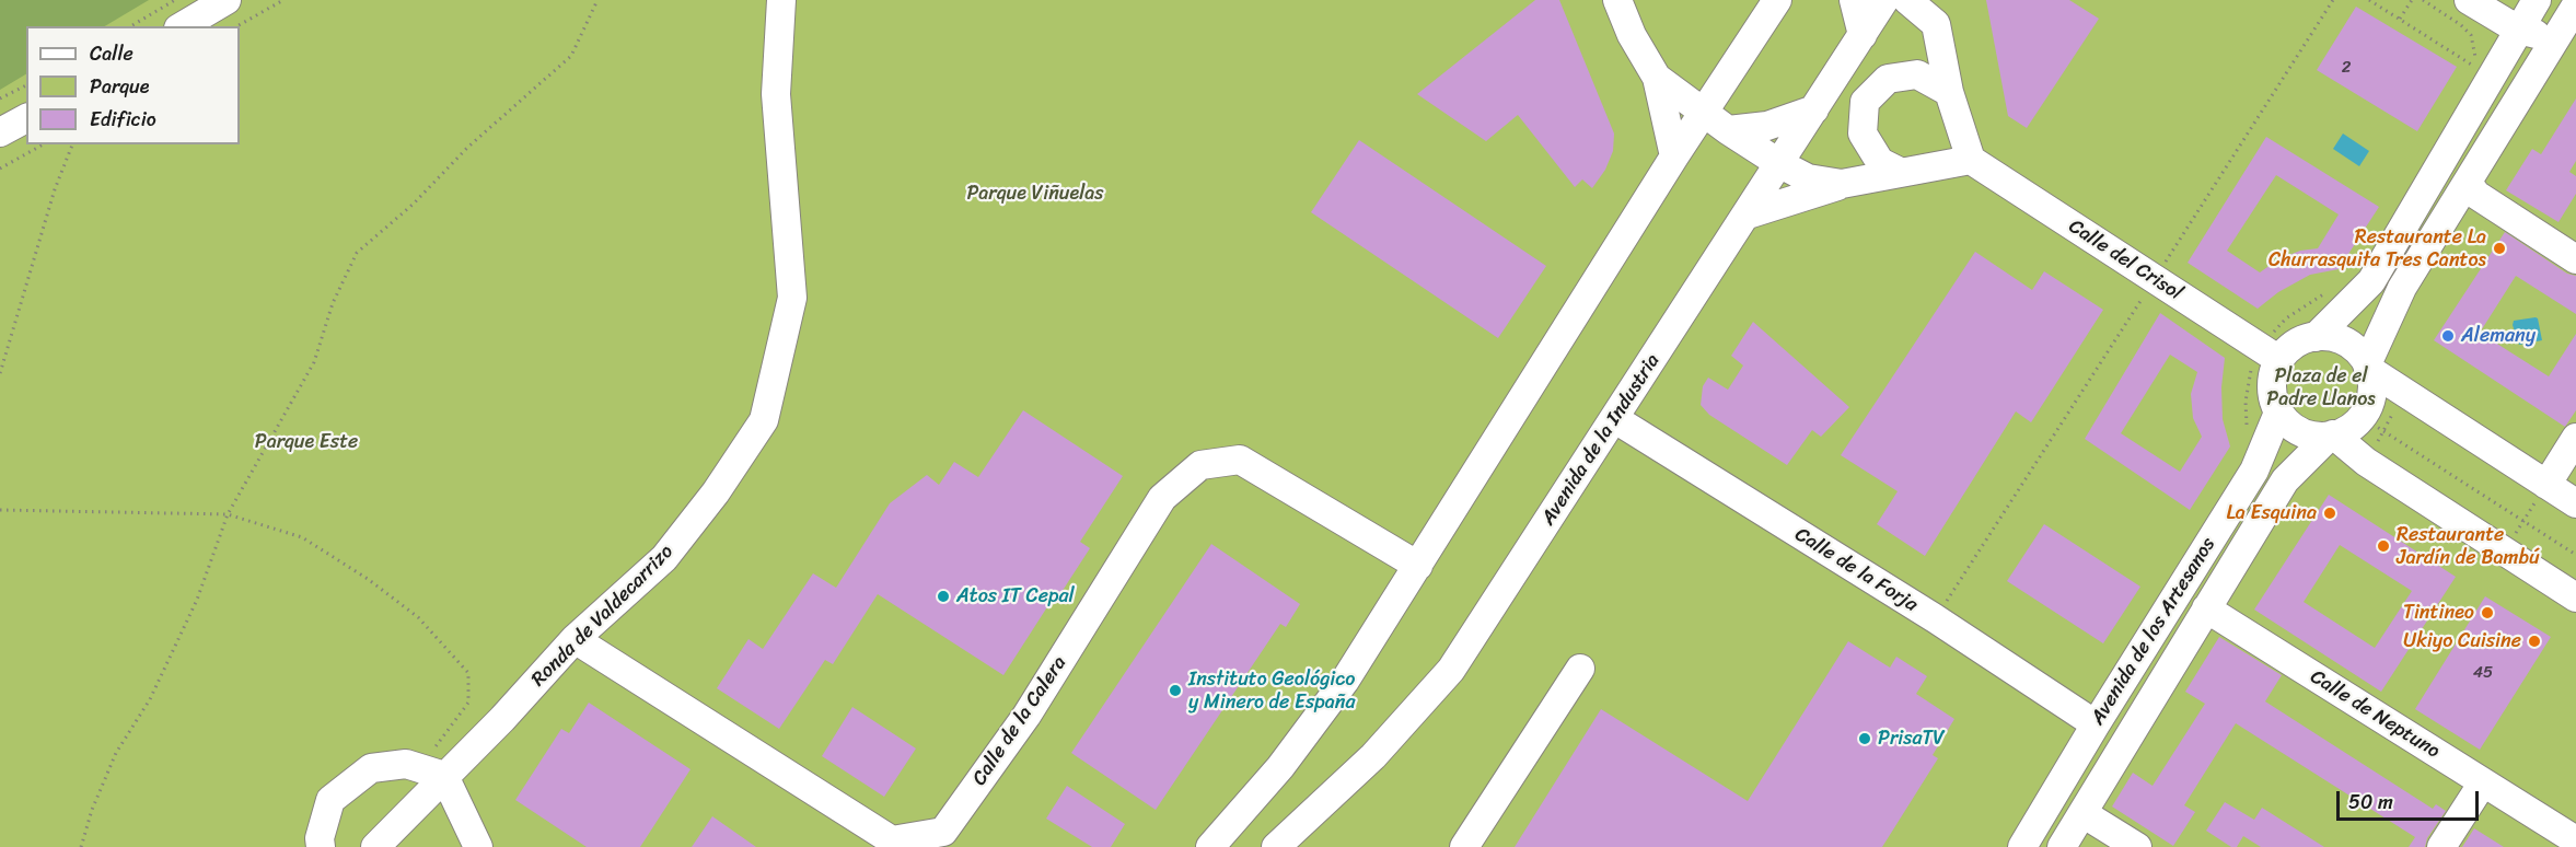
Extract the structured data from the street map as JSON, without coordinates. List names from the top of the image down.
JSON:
{
  "streets": {
    "street": [
      "Calle del Crisol",
      "Avenida de la Industria",
      "Calle de la Forja",
      "Ronda de Valdecarrizo",
      "Avenida de los Artesanos",
      "Calle de Neptuno",
      "Calle de la Calera"
    ]
  },
  "crossings": [
    ["Calle del Crisol", "Avenida de los Artesanos"],
    ["Avenida de la Industria", "Calle de la Forja"],
    ["Calle de la Forja", "Avenida de los Artesanos"],
    ["Ronda de Valdecarrizo", "Calle de la Calera"],
    ["Avenida de los Artesanos", "Calle de Neptuno"]
  ],
  "parks": ["Parque Viñuelas", "Plaza de el Padre Llanos", "Parque Este"],
  "places": [
    "Restaurante La Churrasquita Tres Cantos",
    "Alemany",
    "La Esquina",
    "Restaurante Jardín de Bambú",
    "Atos IT Cepal",
    "Tintineo",
    "Ukiyo Cuisine",
    "Instituto Geológico y Minero de España",
    "PrisaTV"
  ],
  "house_numbers": ["2", "45"],
  "legend": ["Calle", "Parque", "Edificio"],
  "scale_bar": "50 m"
}
